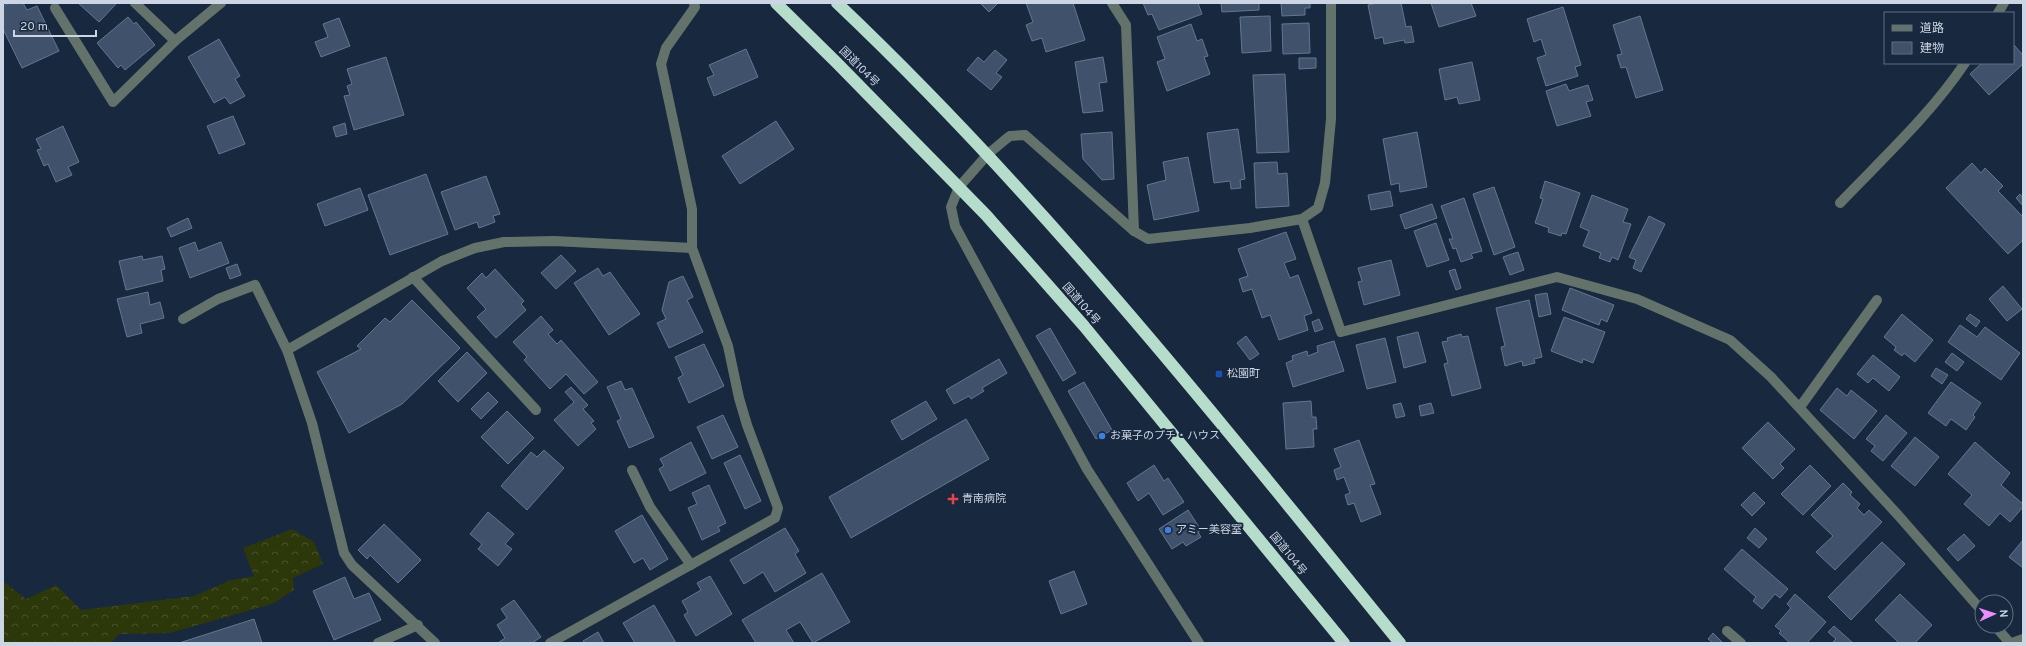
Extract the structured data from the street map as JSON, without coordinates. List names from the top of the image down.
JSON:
{
  "streets": {
    "highway": ["国道104号"]
  },
  "places": {
    "transit": ["松園町"],
    "other": ["お菓子のプチ・ハウス", "アミー美容室"],
    "health": ["青南病院"]
  },
  "legend": ["道路", "建物"],
  "scale_bar": "20 m",
  "north": "right"
}
